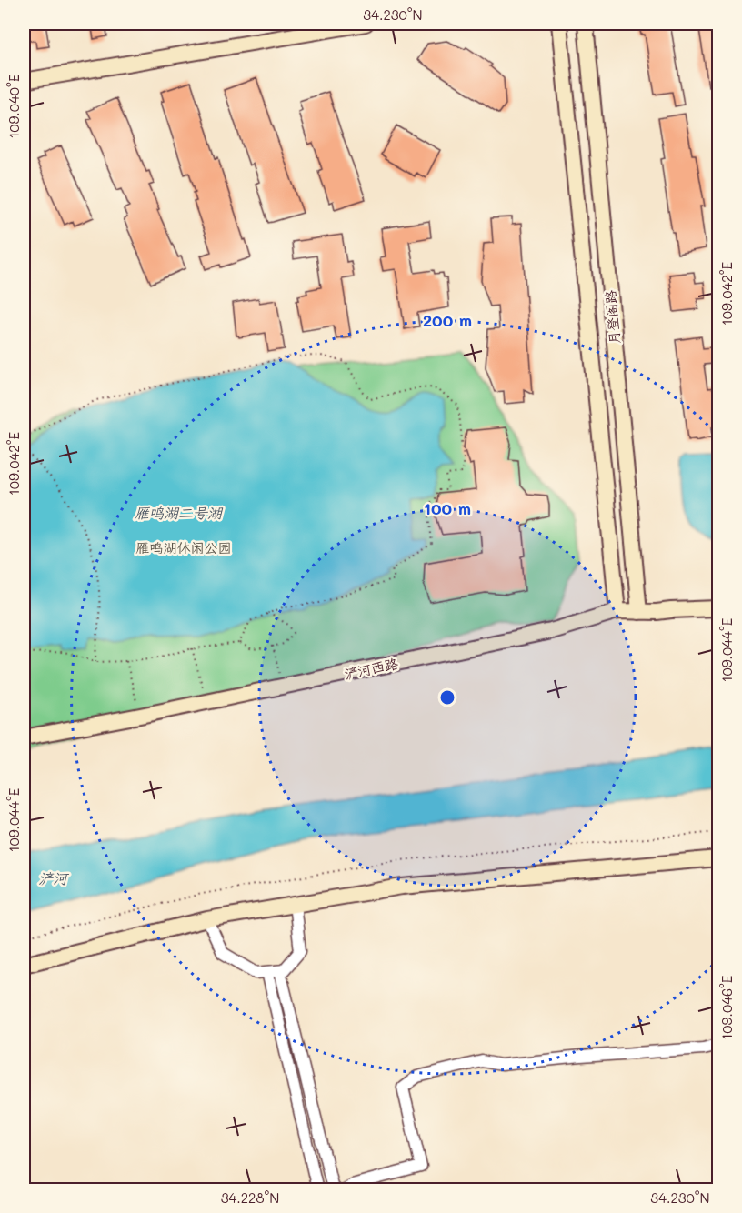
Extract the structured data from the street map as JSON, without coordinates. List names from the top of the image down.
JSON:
{
  "streets": {
    "street": ["月登阁路", "浐河西路"]
  },
  "crossings": [
    ["月登阁路", "浐河西路"]
  ],
  "water": ["雁鸣湖二号湖", "浐河"],
  "parks": ["雁鸣湖休闲公园"],
  "coordinates": [
    "34.230°N",
    "109.040°E",
    "109.042°E",
    "109.044°E",
    "109.046°E",
    "34.228°N"
  ],
  "rings": ["200 m", "100 m"]
}
